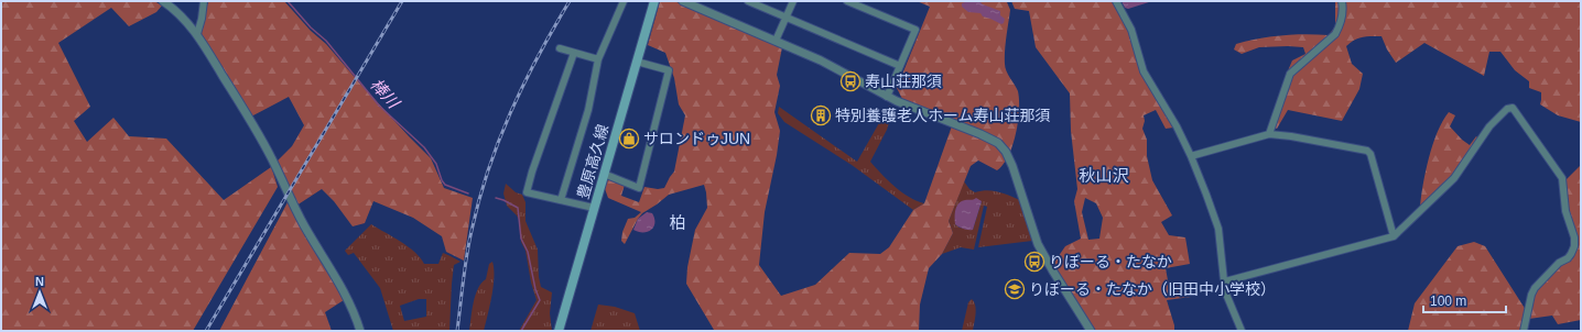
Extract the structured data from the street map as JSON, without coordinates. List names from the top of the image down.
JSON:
{
  "streets": {
    "main road": ["豊原高久線"]
  },
  "districts": ["秋山沢", "柏"],
  "water": ["棒川"],
  "places": {
    "bus stop": ["寿山荘那須", "りぼーる・たなか"],
    "building": ["特別養護老人ホーム寿山荘那須"],
    "shop": ["サロンドゥJUN"],
    "school or university": ["りぼーる・たなか（旧田中小学校）"]
  },
  "scale_bar": "100 m",
  "north": "top"
}
